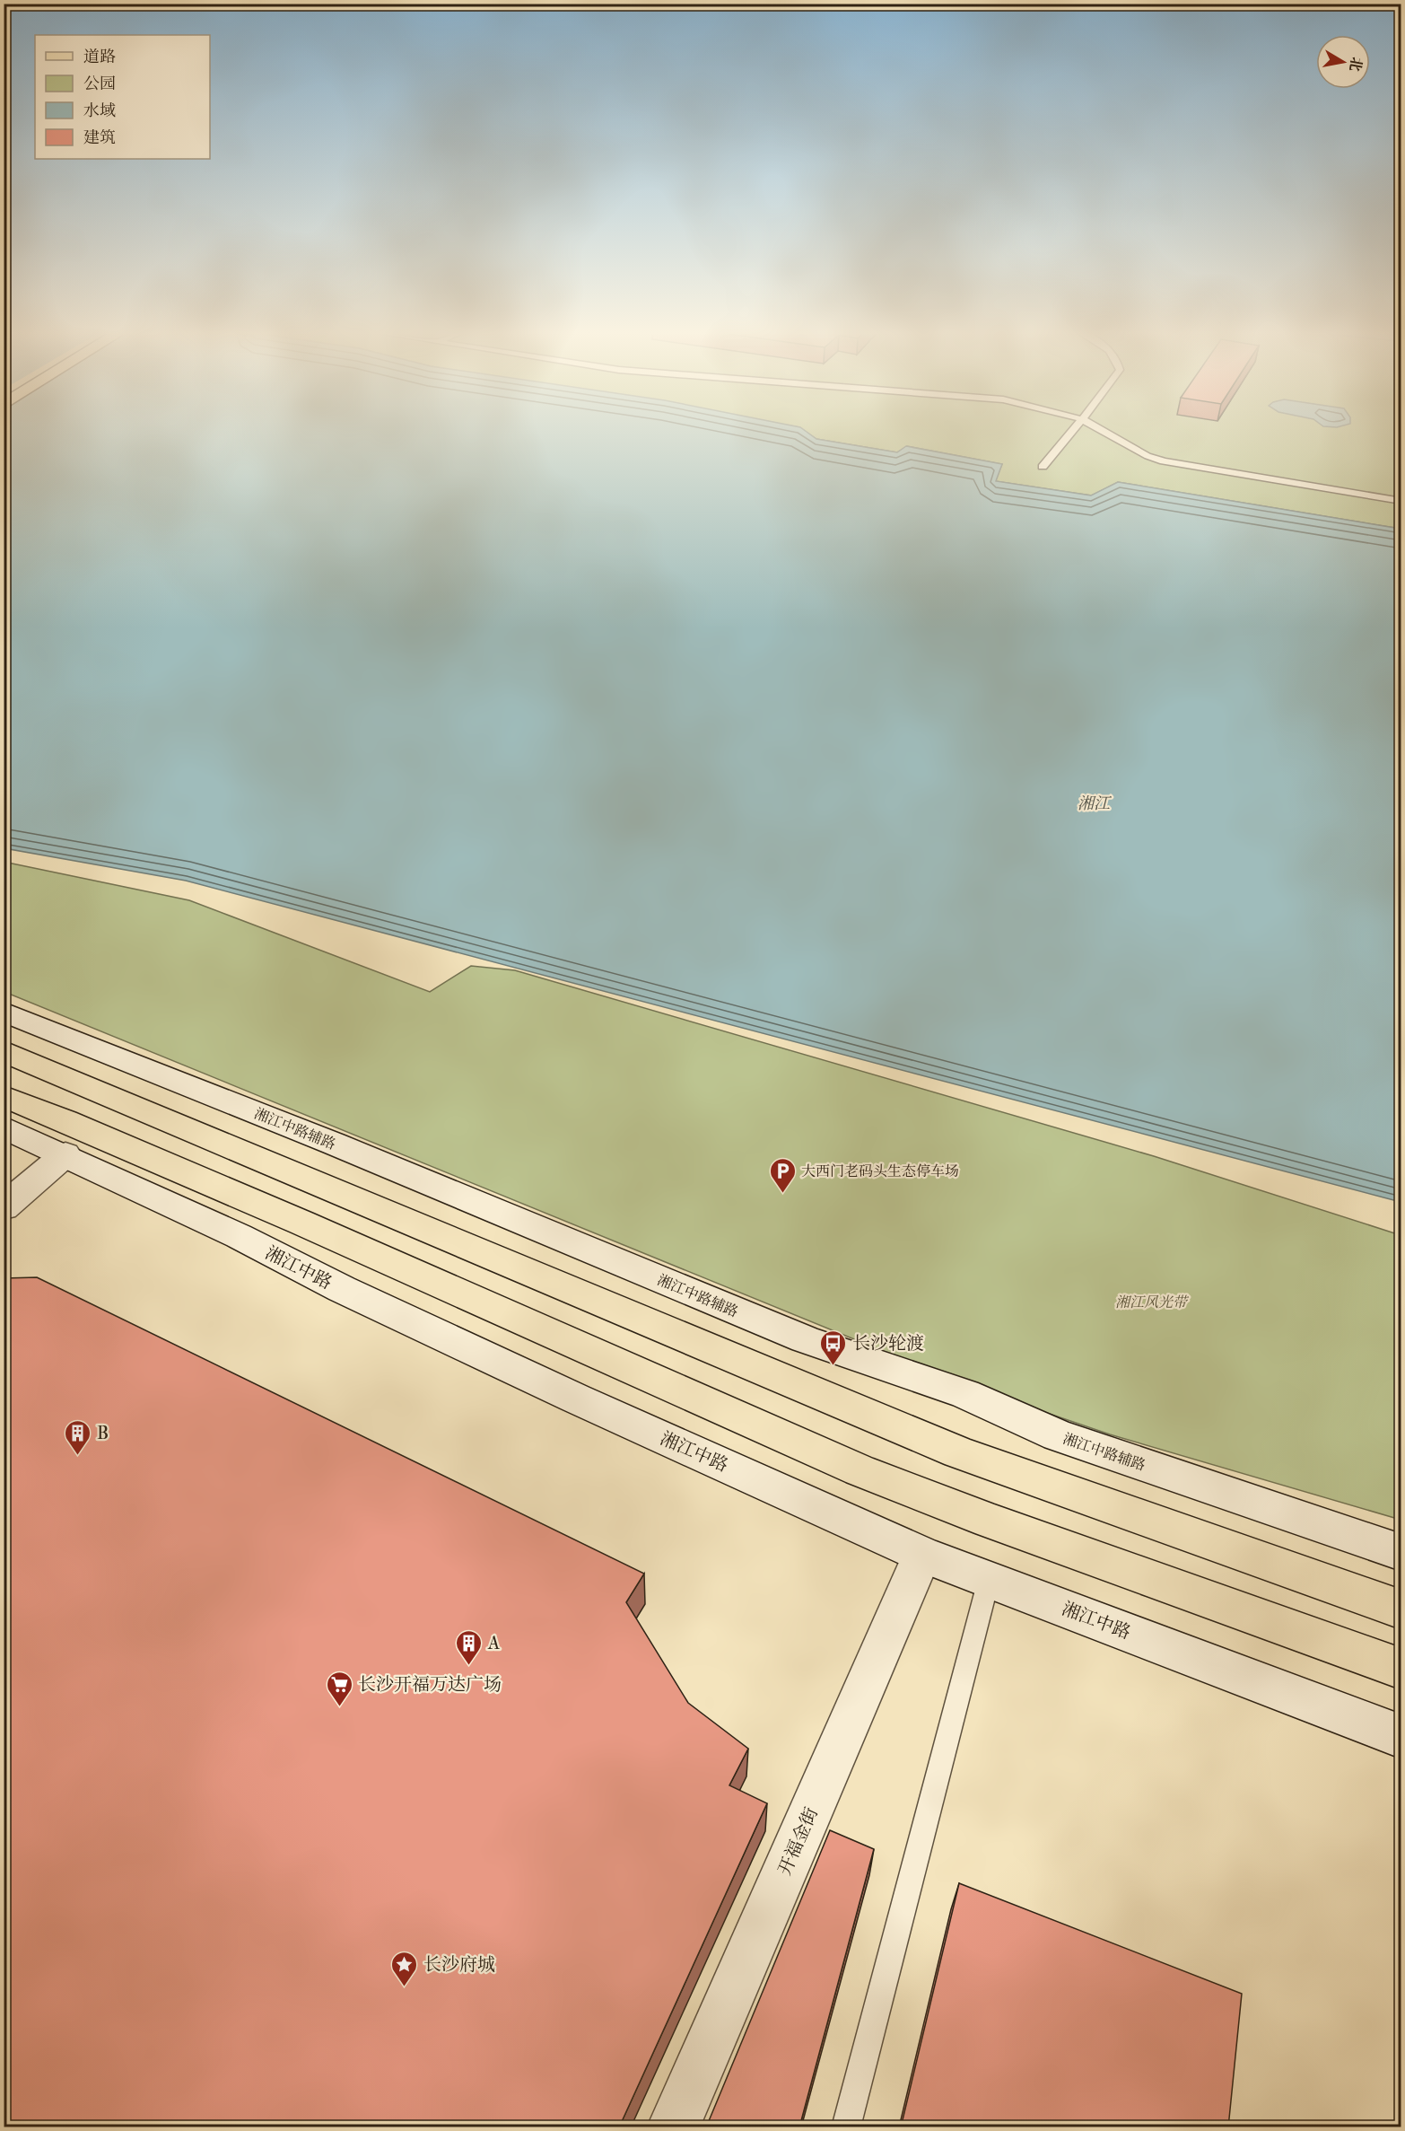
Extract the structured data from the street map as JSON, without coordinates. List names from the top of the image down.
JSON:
{
  "streets": {
    "street": ["湘江中路辅路", "湘江中路", "开福金街"]
  },
  "crossings": [
    ["湘江中路", "开福金街"]
  ],
  "water": ["湘江"],
  "parks": ["湘江风光带"],
  "places": {
    "parking": ["大西门老码头生态停车场"],
    "bus stop": ["长沙轮渡"],
    "building": ["B", "A"],
    "supermarket": ["长沙开福万达广场"],
    "place": ["长沙府城"]
  },
  "legend": [
    "道路",
    "公园",
    "水域",
    "建筑"
  ],
  "north": "right"
}
